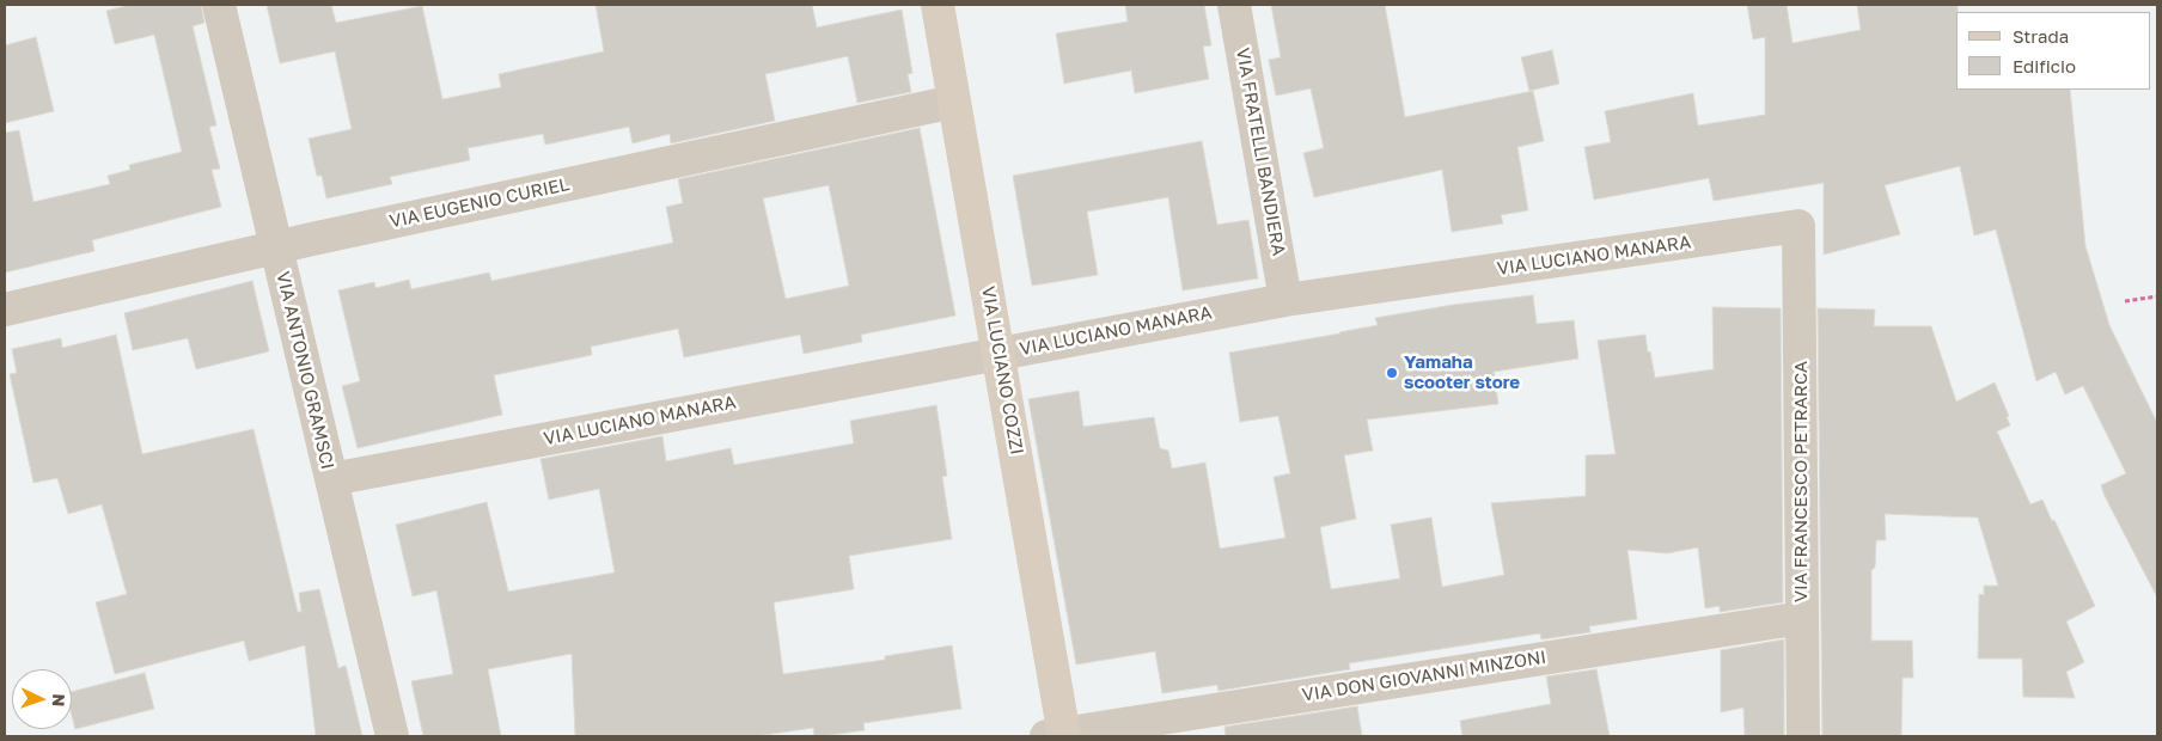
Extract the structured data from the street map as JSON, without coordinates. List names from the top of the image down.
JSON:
{
  "streets": {
    "street": [
      "VIA FRATELLI BANDIERA",
      "VIA EUGENIO CURIEL",
      "VIA LUCIANO MANARA",
      "VIA ANTONIO GRAMSCI",
      "VIA LUCIANO COZZI",
      "VIA FRANCESCO PETRARCA",
      "VIA DON GIOVANNI MINZONI"
    ]
  },
  "crossings": [
    ["VIA FRATELLI BANDIERA", "VIA LUCIANO MANARA"],
    ["VIA EUGENIO CURIEL", "VIA ANTONIO GRAMSCI"],
    ["VIA EUGENIO CURIEL", "VIA LUCIANO COZZI"],
    ["VIA LUCIANO MANARA", "VIA ANTONIO GRAMSCI"],
    ["VIA LUCIANO MANARA", "VIA LUCIANO COZZI"],
    ["VIA LUCIANO MANARA", "VIA FRANCESCO PETRARCA"],
    ["VIA LUCIANO COZZI", "VIA DON GIOVANNI MINZONI"],
    ["VIA FRANCESCO PETRARCA", "VIA DON GIOVANNI MINZONI"]
  ],
  "places": ["Yamaha scooter store"],
  "legend": ["Strada", "Edificio"],
  "north": "right"
}
